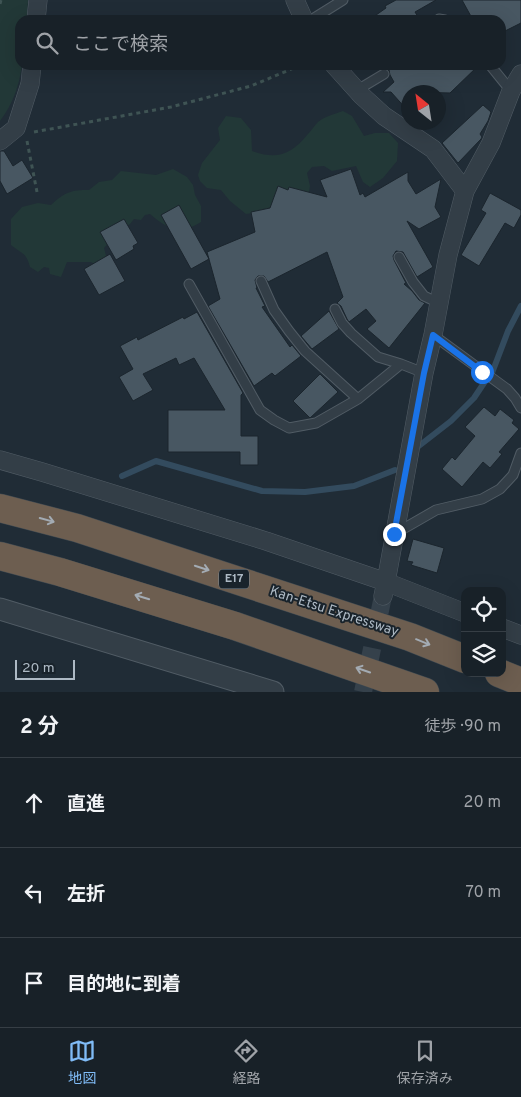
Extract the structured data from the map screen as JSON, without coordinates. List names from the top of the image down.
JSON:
{
  "streets": {
    "highway": ["E17", "Kan-Etsu Expressway"]
  },
  "scale_bar": "20 m",
  "north": "top left",
  "page": {
    "search": "ここで検索",
    "scale": "20 m",
    "heading": ["2 分", "徒歩 · 90 m"],
    "list": [
      ["直進", "20 m"],
      ["左折", "70 m"],
      "目的地に到着"
    ],
    "nav": ["地図", "経路", "保存済み"]
  }
}
